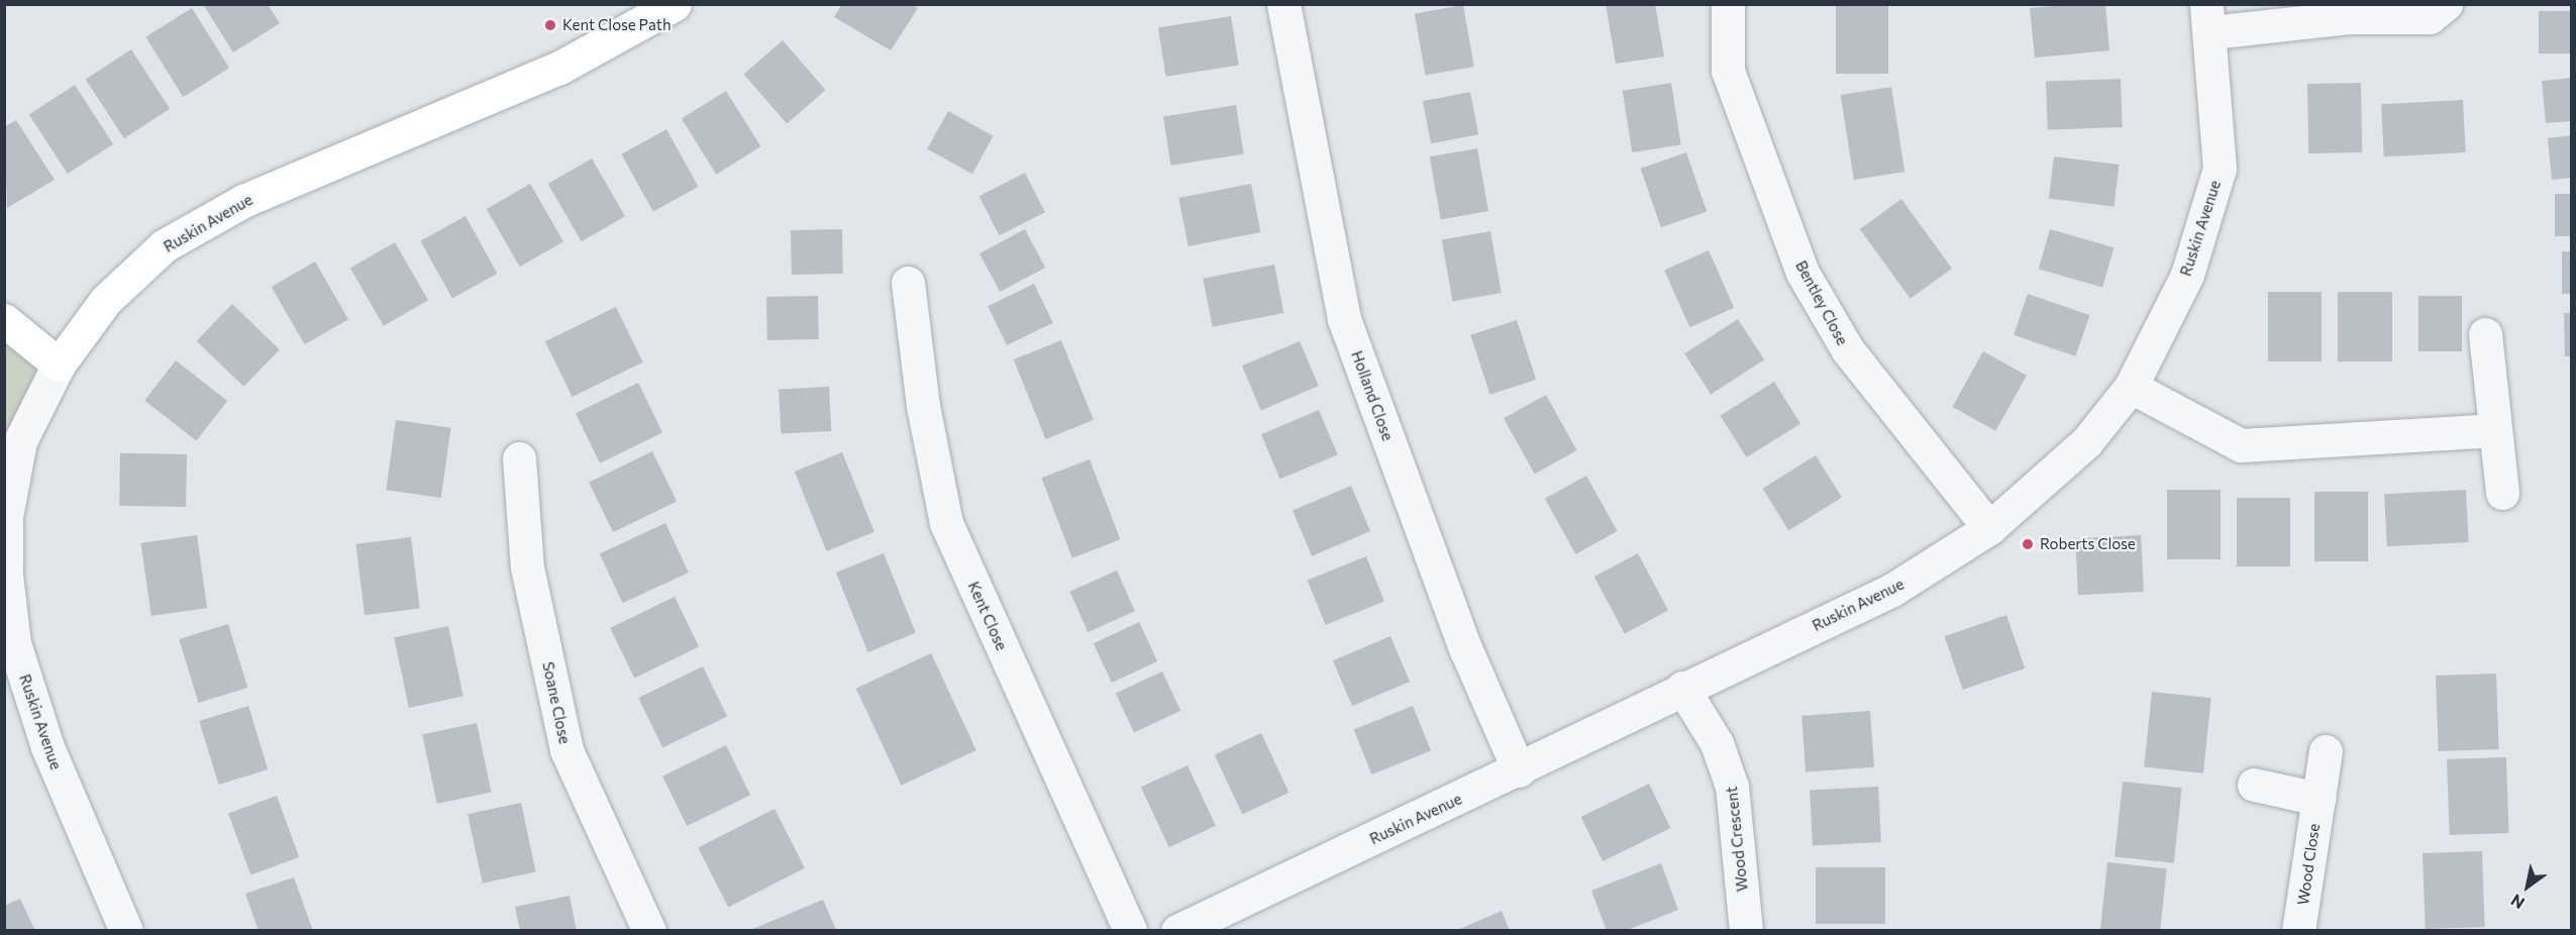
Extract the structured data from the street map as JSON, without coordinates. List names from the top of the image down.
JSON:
{
  "streets": {
    "street": [
      "Ruskin Avenue",
      "Bentley Close",
      "Holland Close",
      "Kent Close",
      "Soane Close",
      "Wood Crescent",
      "Wood Close"
    ]
  },
  "crossings": [
    ["Ruskin Avenue", "Bentley Close"],
    ["Ruskin Avenue", "Holland Close"],
    ["Ruskin Avenue", "Wood Crescent"]
  ],
  "places": ["Kent Close Path", "Roberts Close"],
  "north": "bottom left"
}
